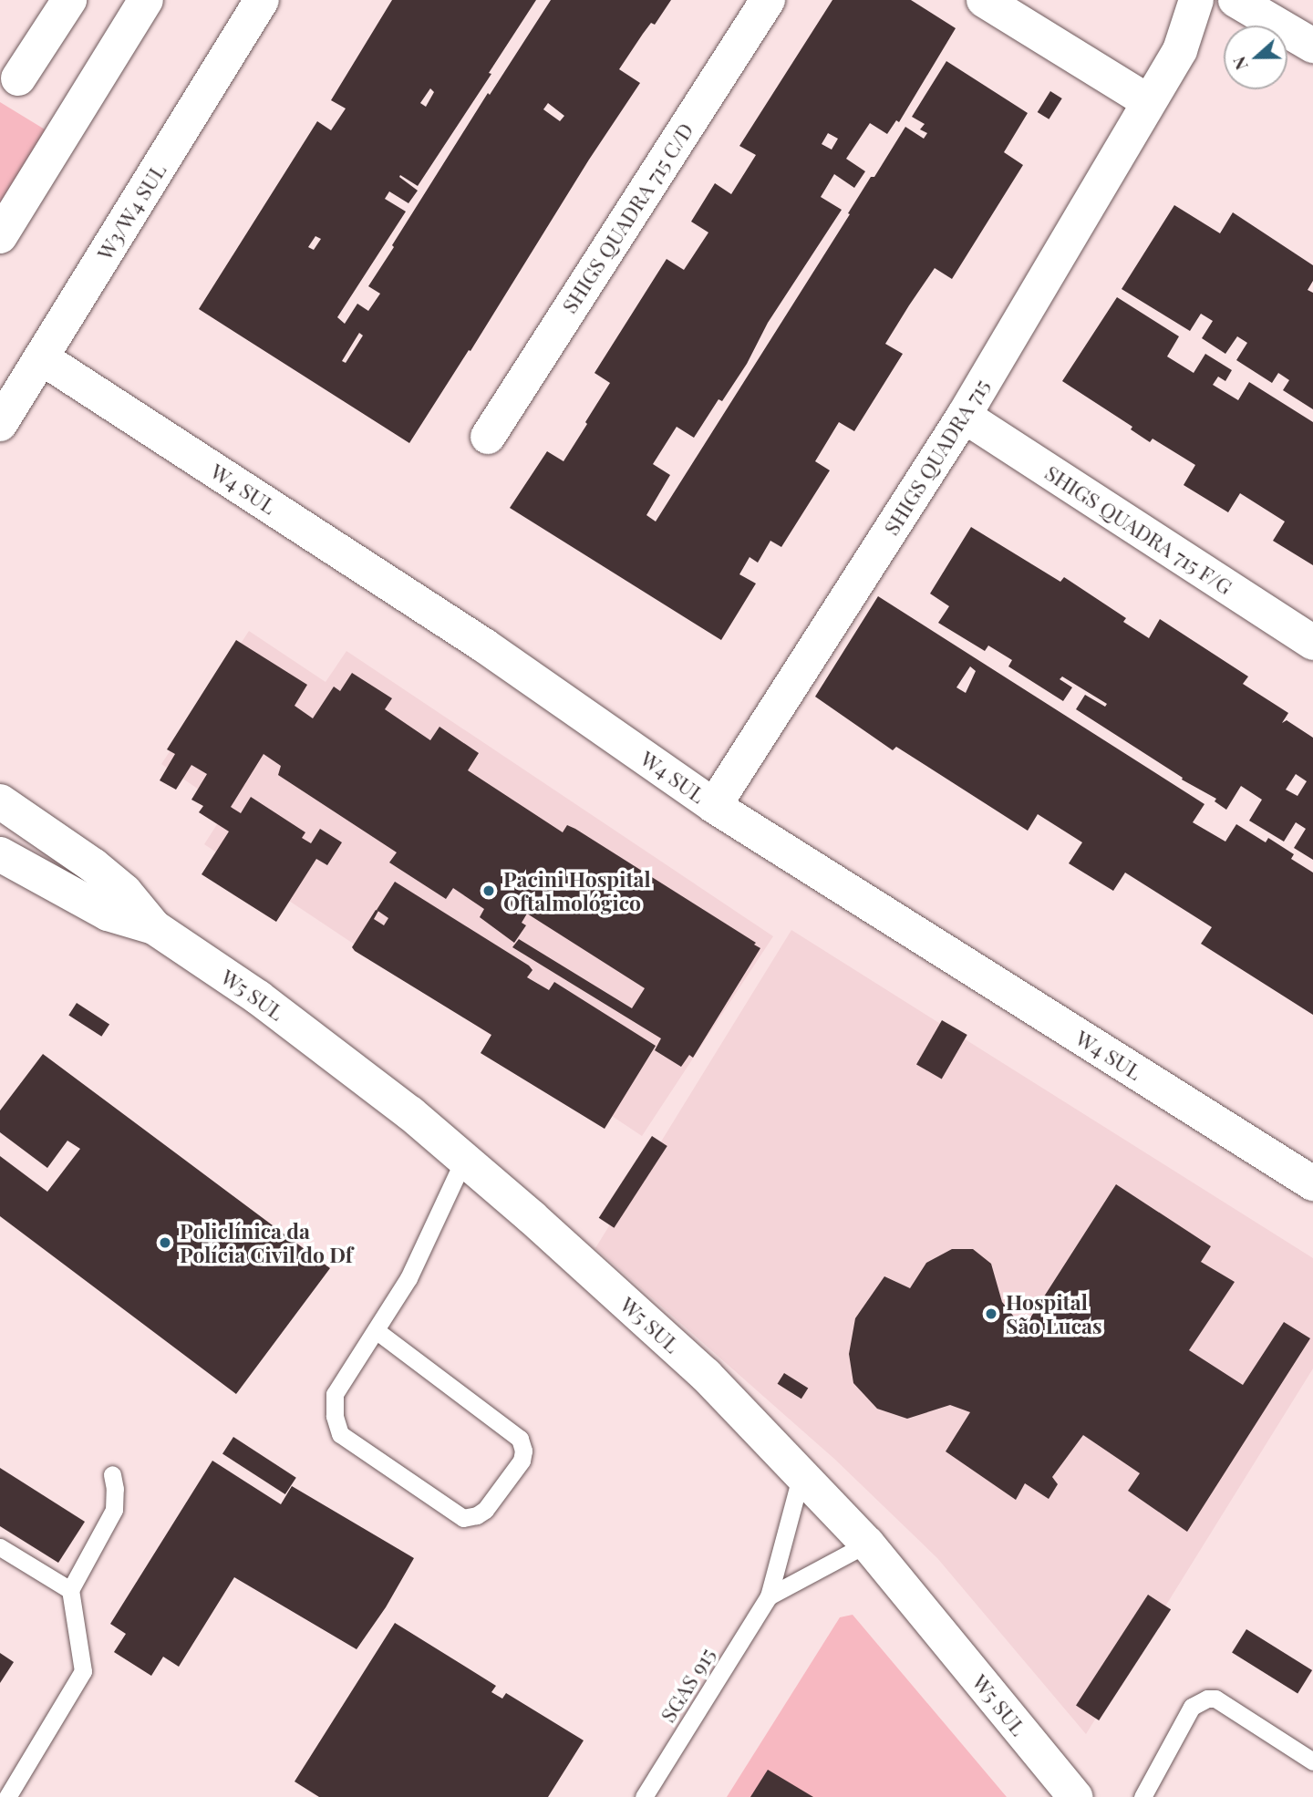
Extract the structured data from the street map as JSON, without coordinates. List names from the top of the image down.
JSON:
{
  "streets": {
    "street": [
      "W3/W4 SUL",
      "SHIGS QUADRA 715 C/D",
      "SHIGS QUADRA 715",
      "W4 SUL",
      "SHIGS QUADRA 715 F/G",
      "W5 SUL"
    ],
    "lane": ["SGAS 915"]
  },
  "crossings": [
    ["W3/W4 SUL", "W4 SUL"],
    ["SHIGS QUADRA 715", "W4 SUL"],
    ["SHIGS QUADRA 715", "SHIGS QUADRA 715 F/G"],
    ["W5 SUL", "SGAS 915"]
  ],
  "places": ["Pacini Hospital Oftalmológico", "Policlínica da Polícia Civil do Df", "Hospital São Lucas"],
  "north": "left"
}
